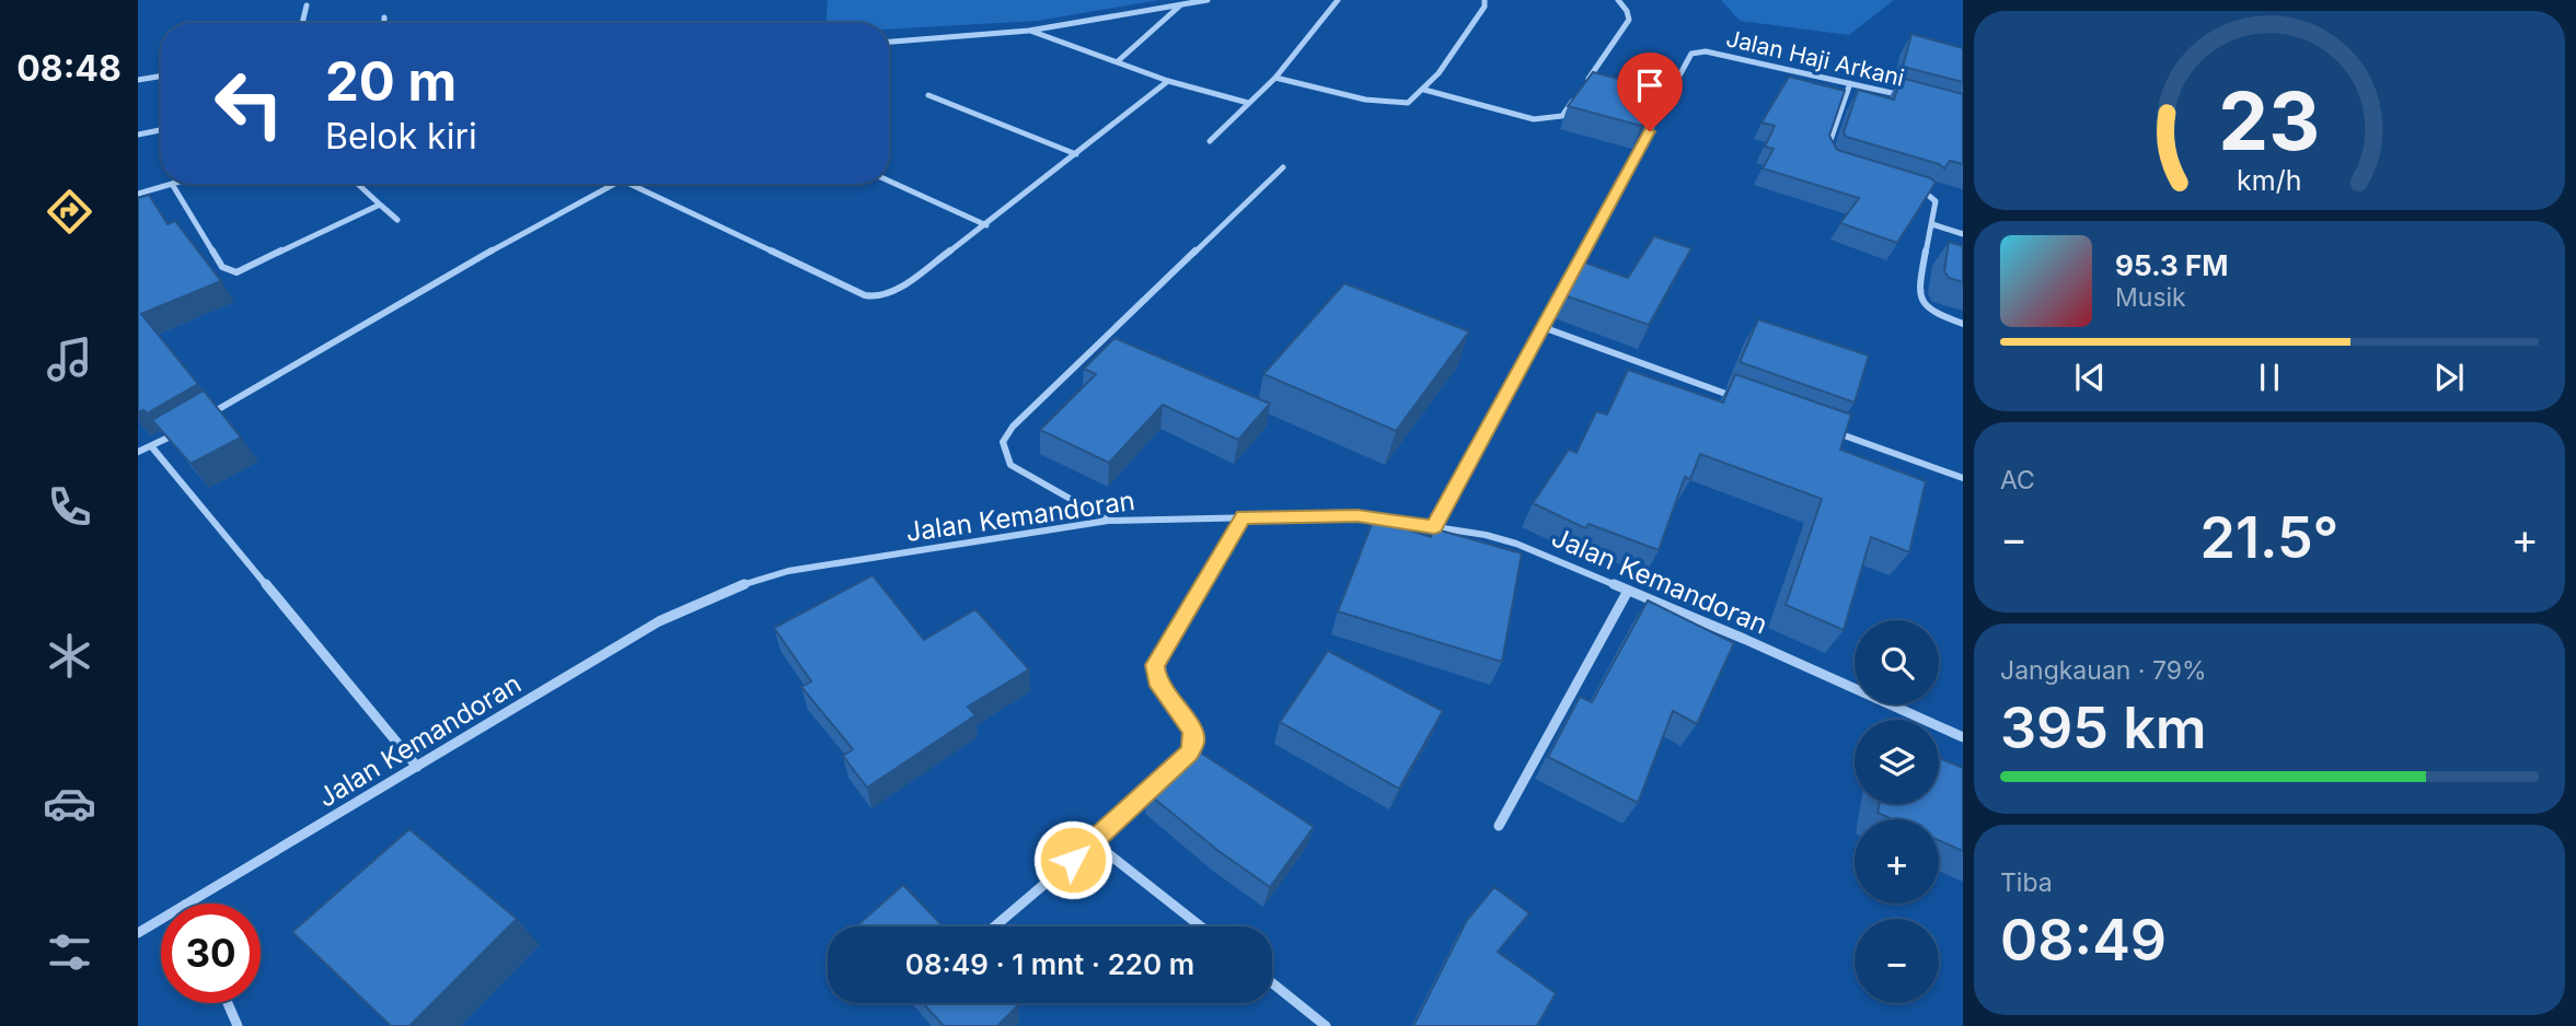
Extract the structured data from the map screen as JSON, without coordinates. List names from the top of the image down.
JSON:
{
  "streets": {
    "street": ["Jalan Haji Arkani", "Jalan Kemandoran"]
  },
  "crossings": [
    ["Jalan Haji Arkani", "Jalan Kemandoran"]
  ],
  "page": {
    "tabs": "08:48",
    "turn": ["20 m", "Belok kiri"],
    "song": ["95.3 FM", "Musik"],
    "tile": [
      "AC",
      ["Jangkauan · 79%", "395 km"],
      ["Tiba", "08:49"]
    ],
    "heat": ["−", "21.5°", "+"],
    "map_buttons": ["+", "−"],
    "limit": "30",
    "trip": "08:49 · 1 mnt · 220 m",
    "gauge": ["23", "km/h"]
  }
}
